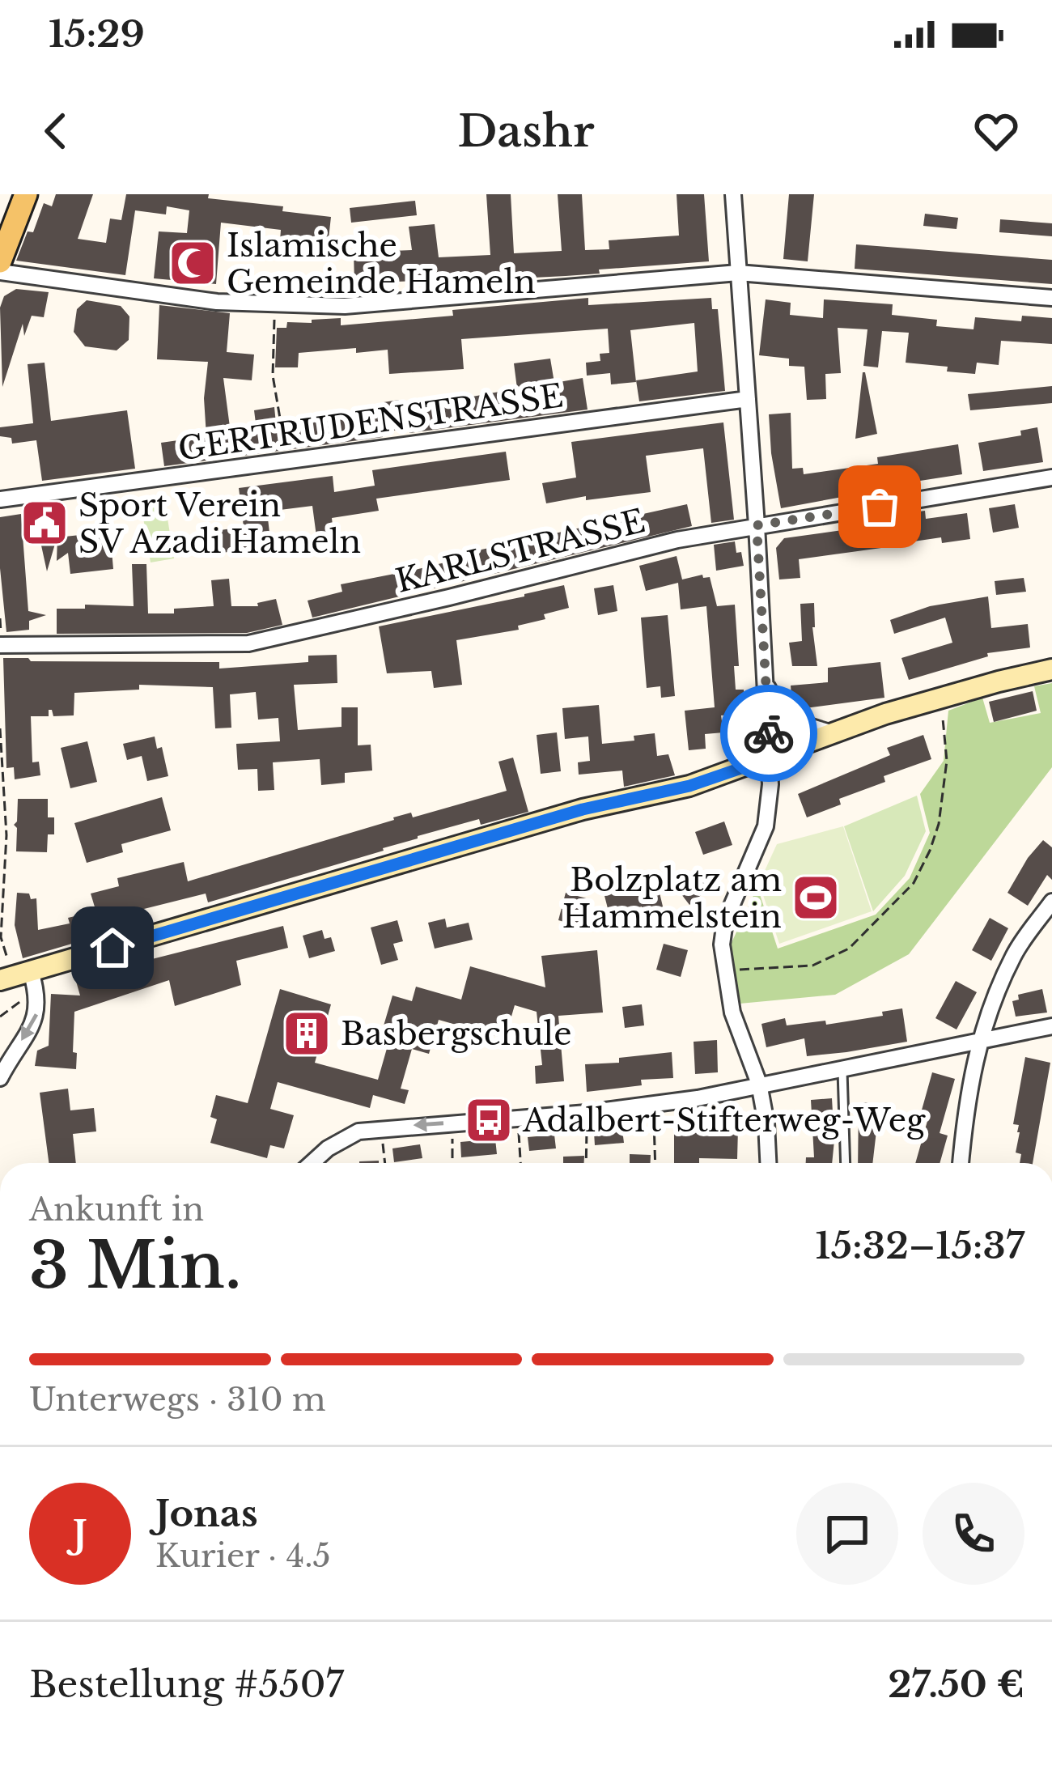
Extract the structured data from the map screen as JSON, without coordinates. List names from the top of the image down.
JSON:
{
  "streets": {
    "street": ["GERTRUDENSTRASSE", "KARLSTRASSE"]
  },
  "places": {
    "mosque": ["Islamische Gemeinde Hameln"],
    "public building": ["Sport Verein SV Azadi Hameln"],
    "sports": ["Bolzplatz am Hammelstein"],
    "building": ["Basbergschule"],
    "bus stop": ["Adalbert-Stifterweg-Weg"]
  },
  "page": {
    "status": "15:29",
    "header": "Dashr",
    "heading": ["3 Min.", "Ankunft in", "15:32–15:37"],
    "panel": [
      "Jonas",
      "Kurier · 4.5",
      "Bestellung #5507",
      "27.50 €"
    ],
    "bar": "Unterwegs · 310 m",
    "round": "J"
  }
}
